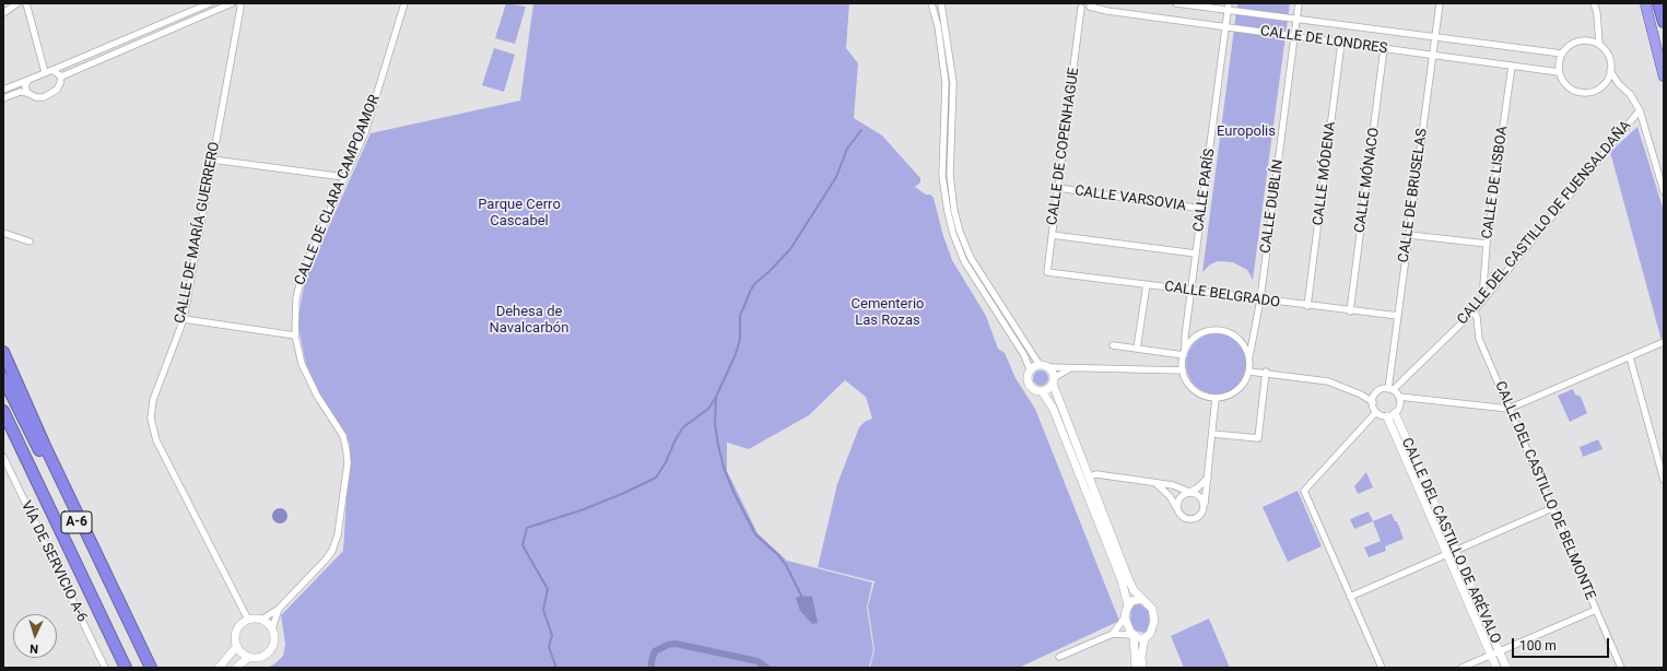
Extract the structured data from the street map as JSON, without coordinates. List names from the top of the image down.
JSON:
{
  "streets": {
    "highway": ["A-6"],
    "street": [
      "CALLE DE LONDRES",
      "CALLE DE COPENHAGUE",
      "CALLE MÓDENA",
      "CALLE MÓNACO",
      "CALLE DE LISBOA",
      "CALLE DE CLARA CAMPOAMOR",
      "CALLE PARÍS",
      "CALLE DE BRUSELAS",
      "CALLE VARSOVIA",
      "CALLE DUBLÍN",
      "CALLE DEL CASTILLO DE FUENSALDAÑA",
      "CALLE DE MARÍA GUERRERO",
      "CALLE BELGRADO",
      "CALLE DEL CASTILLO DE BELMONTE",
      "CALLE DEL CASTILLO DE ARÉVALO",
      "VÍA DE SERVICIO A-6"
    ]
  },
  "crossings": [
    ["CALLE DE LONDRES", "CALLE DE COPENHAGUE"],
    ["CALLE DE LONDRES", "CALLE MÓDENA"],
    ["CALLE DE LONDRES", "CALLE MÓNACO"],
    ["CALLE DE LONDRES", "CALLE DE LISBOA"],
    ["CALLE DE LONDRES", "CALLE PARÍS"],
    ["CALLE DE LONDRES", "CALLE DE BRUSELAS"],
    ["CALLE DE LONDRES", "CALLE DUBLÍN"],
    ["CALLE DE COPENHAGUE", "CALLE VARSOVIA"],
    ["CALLE DE COPENHAGUE", "CALLE BELGRADO"],
    ["CALLE MÓDENA", "CALLE BELGRADO"],
    ["CALLE MÓNACO", "CALLE BELGRADO"],
    ["CALLE DE LISBOA", "CALLE DEL CASTILLO DE FUENSALDAÑA"],
    ["CALLE DE CLARA CAMPOAMOR", "CALLE DE MARÍA GUERRERO"],
    ["CALLE PARÍS", "CALLE VARSOVIA"],
    ["CALLE PARÍS", "CALLE DUBLÍN"],
    ["CALLE PARÍS", "CALLE BELGRADO"],
    ["CALLE DE BRUSELAS", "CALLE DEL CASTILLO DE FUENSALDAÑA"],
    ["CALLE DE BRUSELAS", "CALLE BELGRADO"],
    ["CALLE DE BRUSELAS", "CALLE DEL CASTILLO DE ARÉVALO"],
    ["CALLE DUBLÍN", "CALLE BELGRADO"],
    ["CALLE DEL CASTILLO DE FUENSALDAÑA", "CALLE DEL CASTILLO DE BELMONTE"],
    ["CALLE DEL CASTILLO DE FUENSALDAÑA", "CALLE DEL CASTILLO DE ARÉVALO"]
  ],
  "parks": [
    "Europolis",
    "Parque Cerro Cascabel",
    "Cementerio Las Rozas",
    "Dehesa de Navalcarbón"
  ],
  "scale_bar": "100 m",
  "north": "bottom"
}
